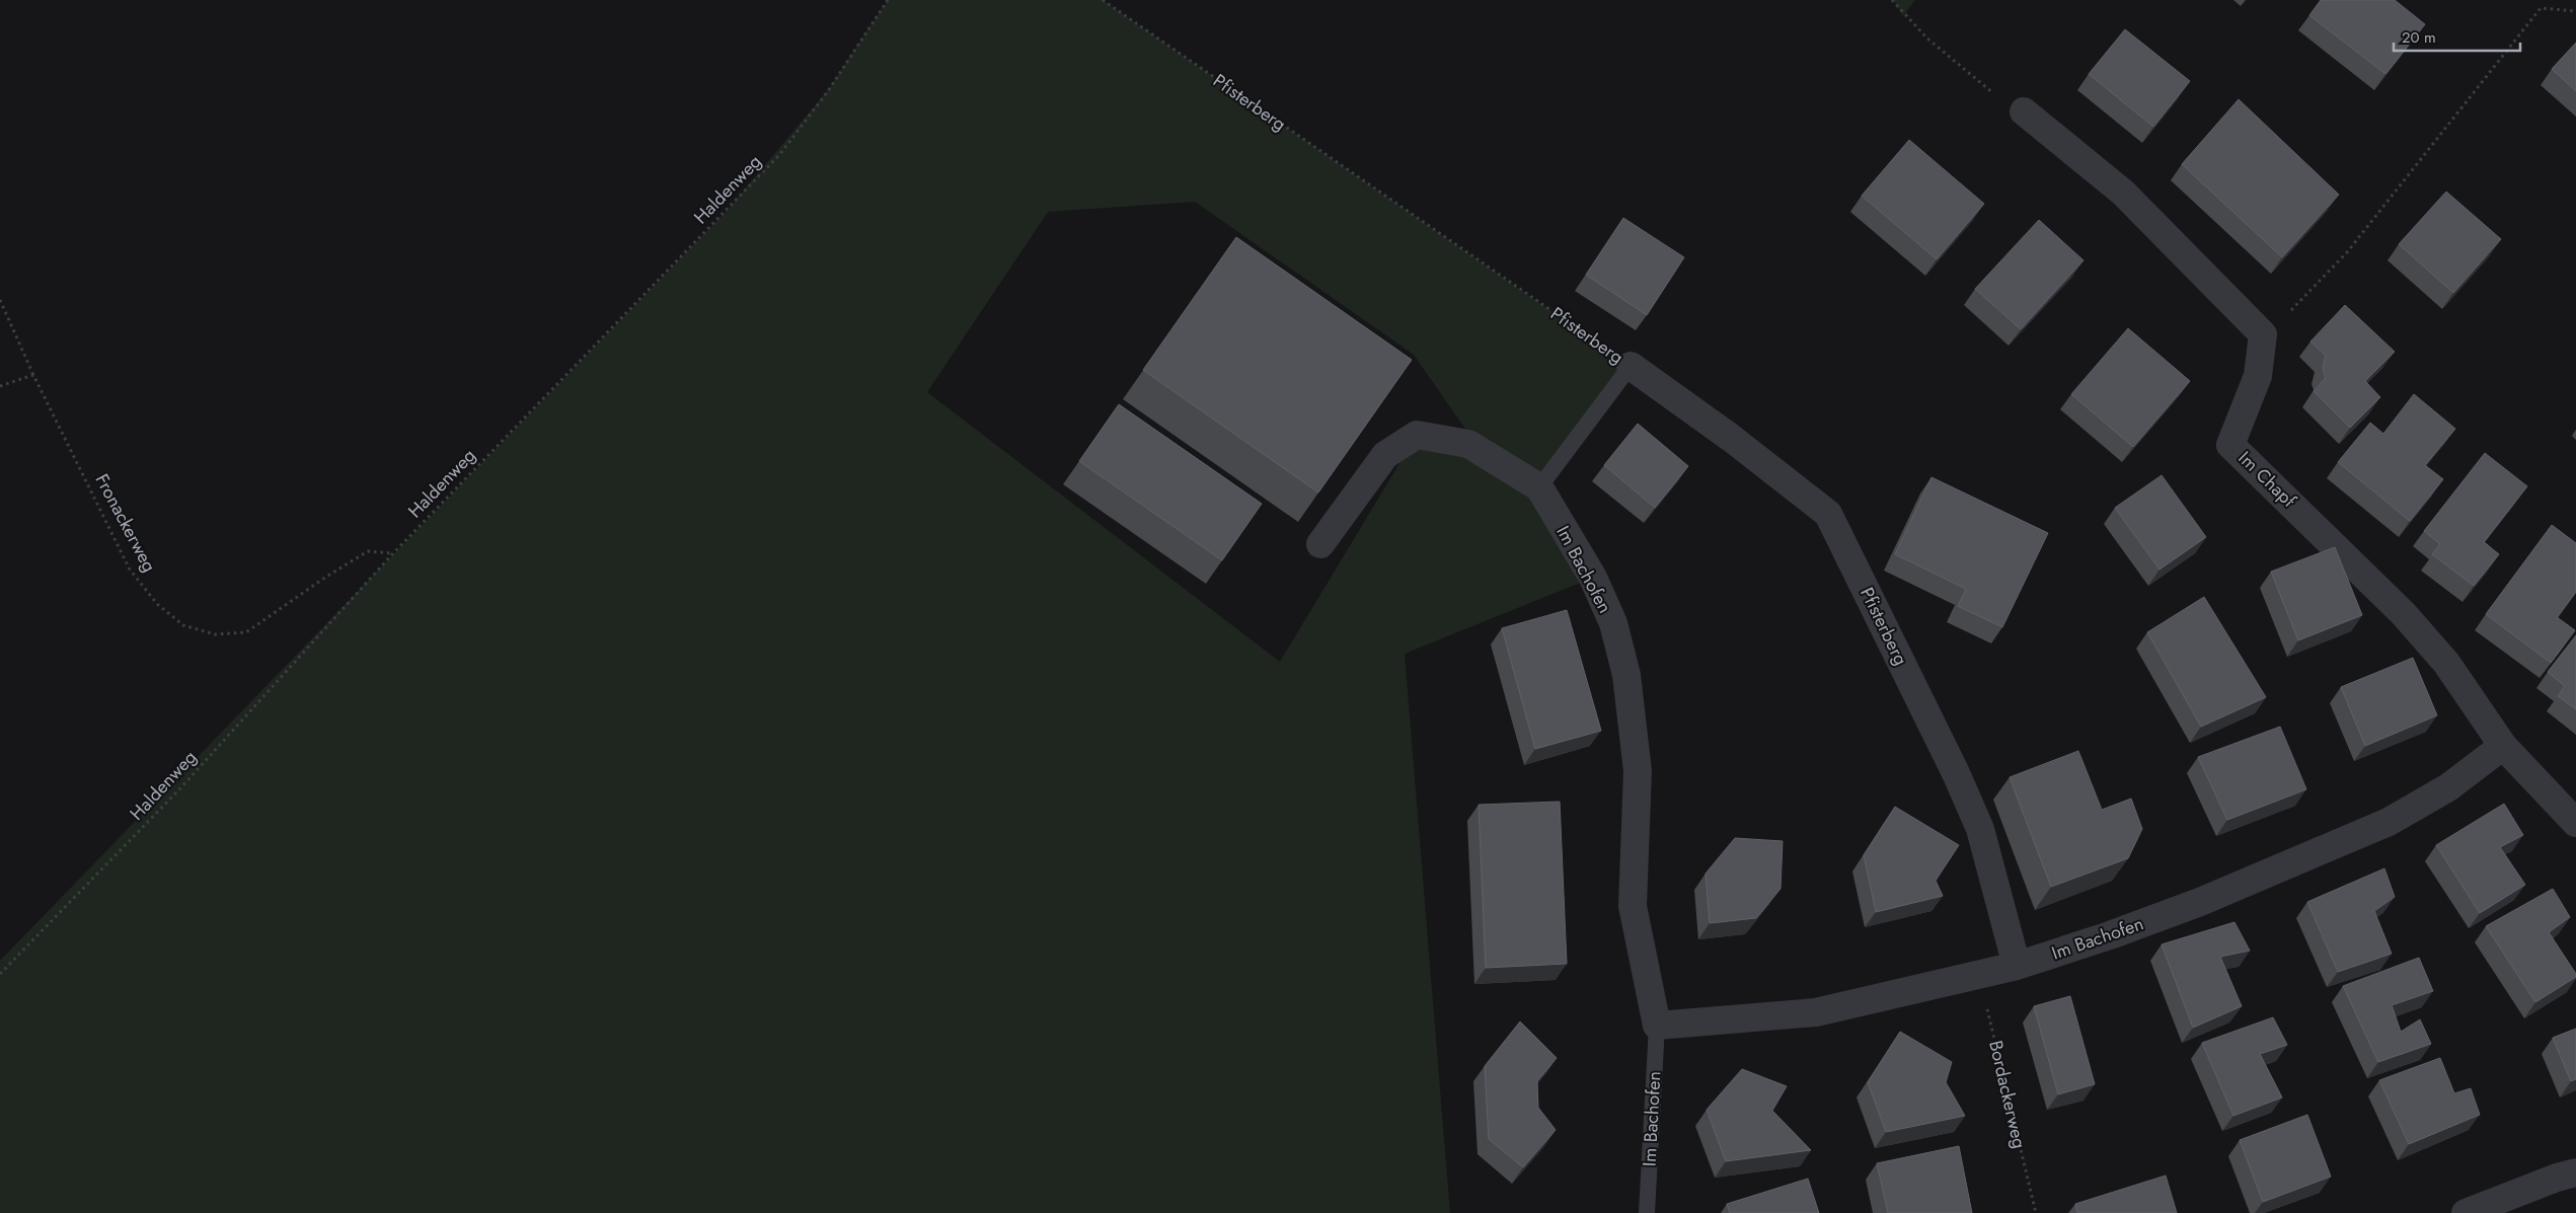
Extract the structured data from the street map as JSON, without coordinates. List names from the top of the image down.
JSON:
{
  "streets": {
    "street": ["Pfisterberg", "Im Chapf", "Im Bachofen"],
    "path": ["Haldenweg", "Fronackerweg", "Bordackerweg"]
  },
  "crossings": [
    ["Pfisterberg", "Im Bachofen"],
    ["Haldenweg", "Fronackerweg"],
    ["Im Chapf", "Im Bachofen"],
    ["Im Bachofen", "Bordackerweg"]
  ],
  "scale_bar": "20 m"
}
